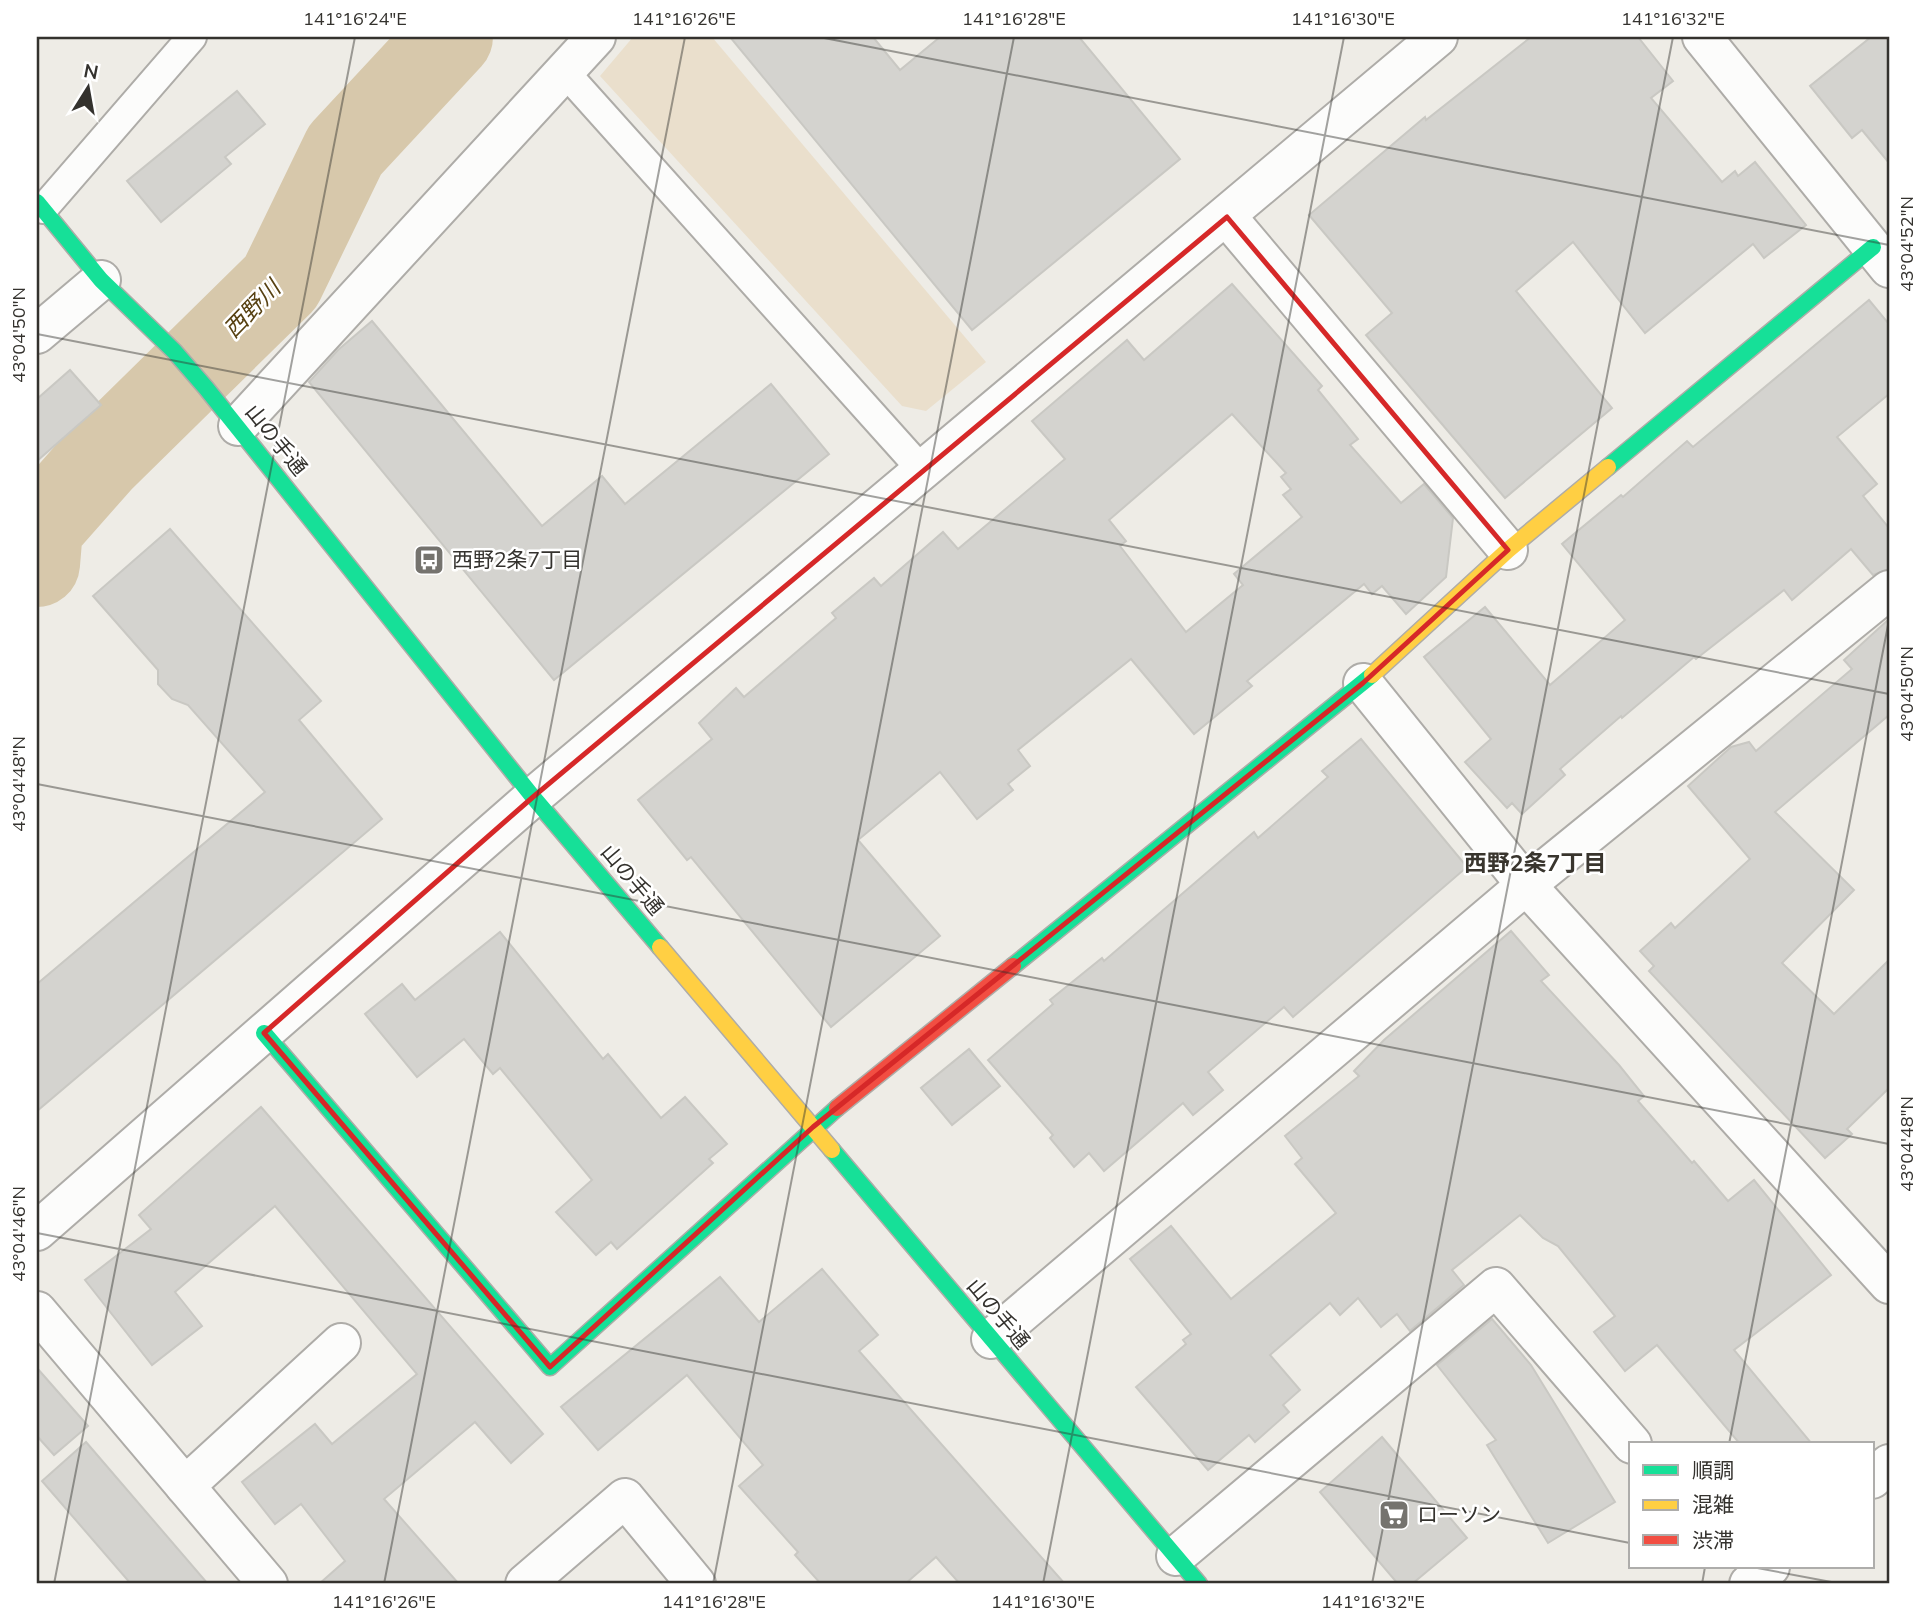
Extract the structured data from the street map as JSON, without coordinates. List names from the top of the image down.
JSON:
{
  "streets": {
    "street": ["山の手通"]
  },
  "districts": ["西野2条7丁目"],
  "water": ["西野川"],
  "places": {
    "bus stop": ["西野2条7丁目"],
    "supermarket": ["ローソン"]
  },
  "legend": ["順調", "混雑", "渋滞"],
  "north": "top",
  "coordinates": [
    "141°16'24\"E",
    "141°16'26\"E",
    "141°16'28\"E",
    "141°16'30\"E",
    "141°16'32\"E",
    "43°04'52\"N",
    "43°04'50\"N",
    "43°04'48\"N",
    "43°04'46\"N"
  ]
}
